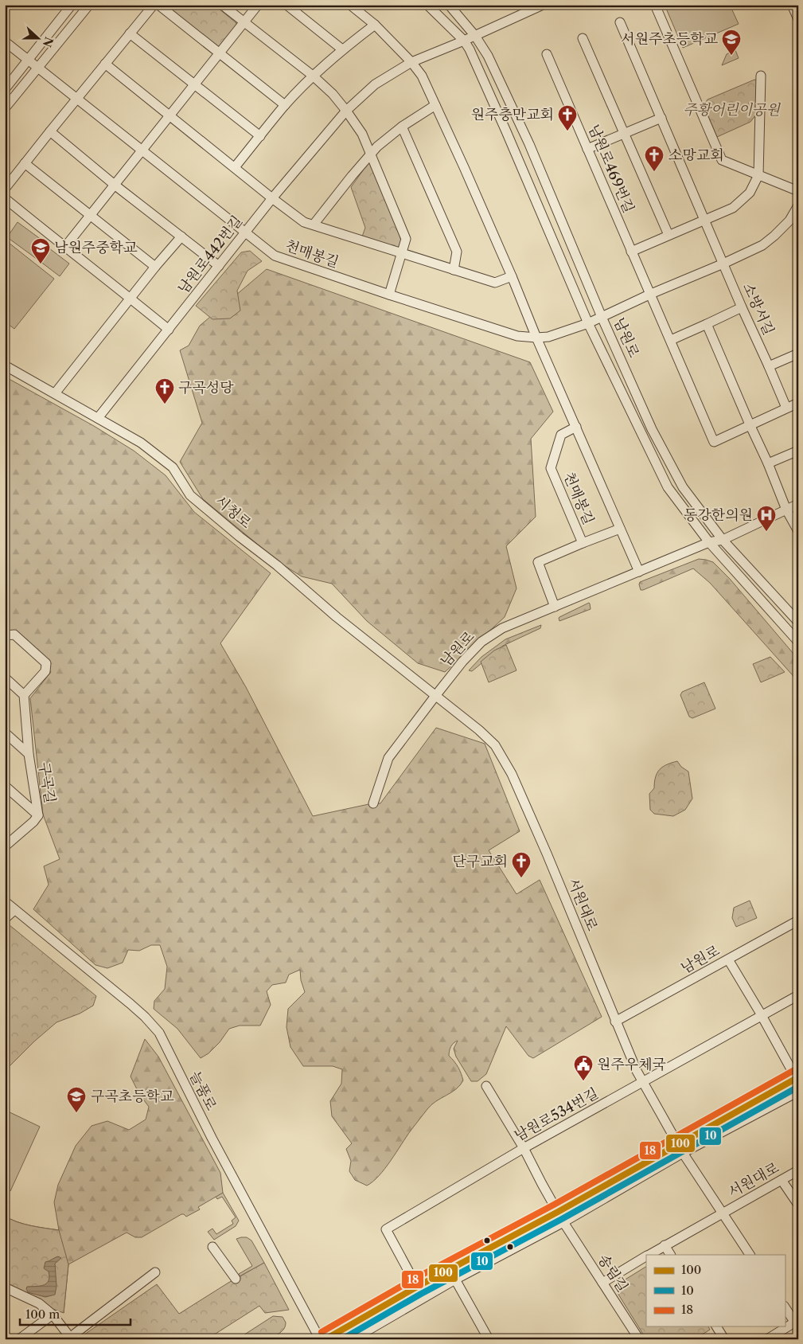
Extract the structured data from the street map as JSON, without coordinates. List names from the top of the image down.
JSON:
{
  "streets": {
    "street": [
      "남원로469번길",
      "천매봉길",
      "남원로442번길",
      "소방서길",
      "남원로",
      "시청로",
      "구곡길",
      "서원대로",
      "늘품로",
      "남원로534번길",
      "송림길"
    ]
  },
  "crossings": [
    ["천매봉길", "남원로442번길"],
    ["천매봉길", "남원로"],
    ["남원로442번길", "남원로"],
    ["남원로442번길", "시청로"],
    ["남원로", "시청로"],
    ["남원로", "서원대로"],
    ["시청로", "서원대로"],
    ["서원대로", "남원로534번길"],
    ["서원대로", "송림길"],
    ["남원로534번길", "송림길"]
  ],
  "parks": ["주황어린이공원"],
  "places": {
    "school or university": ["서원주초등학교", "남원주중학교", "구곡초등학교"],
    "church": [
      "원주충만교회",
      "소망교회",
      "구곡성당",
      "단구교회"
    ],
    "hospital": ["동강한의원"],
    "public building": ["원주우체국"]
  },
  "lines": ["transit line 18", "transit line 100", "transit line 10"],
  "legend": ["100", "10", "18"],
  "scale_bar": "100 m",
  "north": "right"
}
